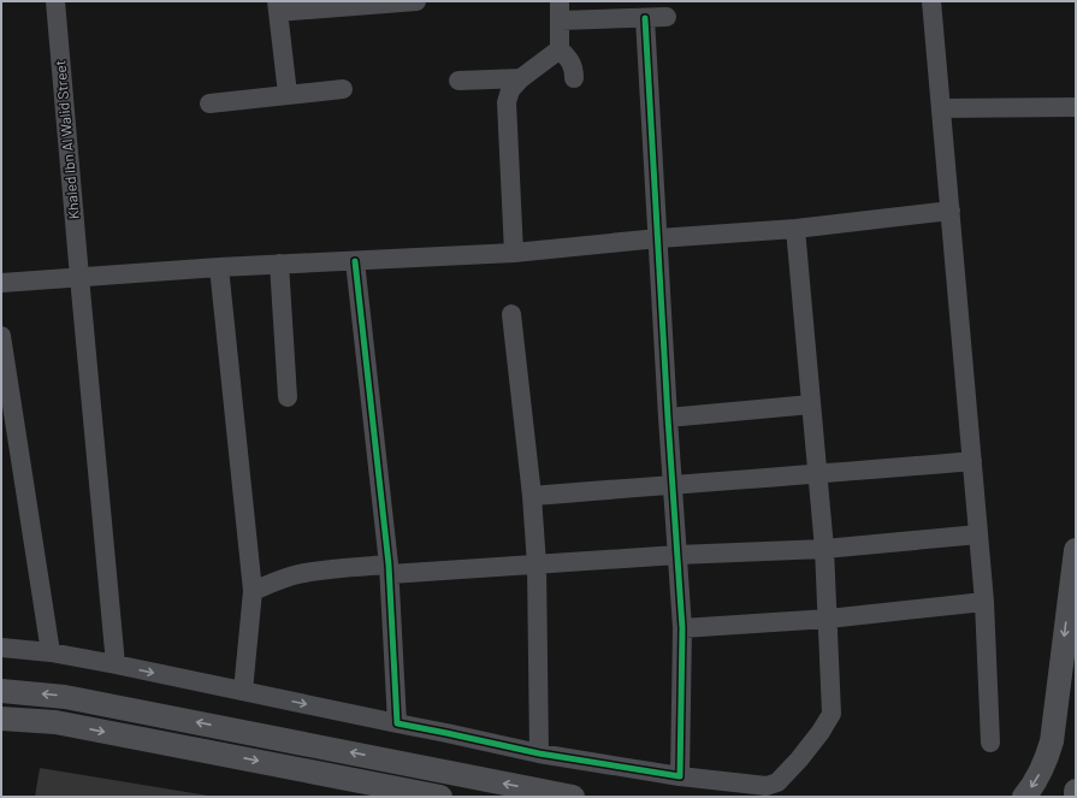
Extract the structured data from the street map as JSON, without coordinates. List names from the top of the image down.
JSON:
{
  "streets": {
    "street": ["Khaled Ibn Al Walid Street"]
  }
}
